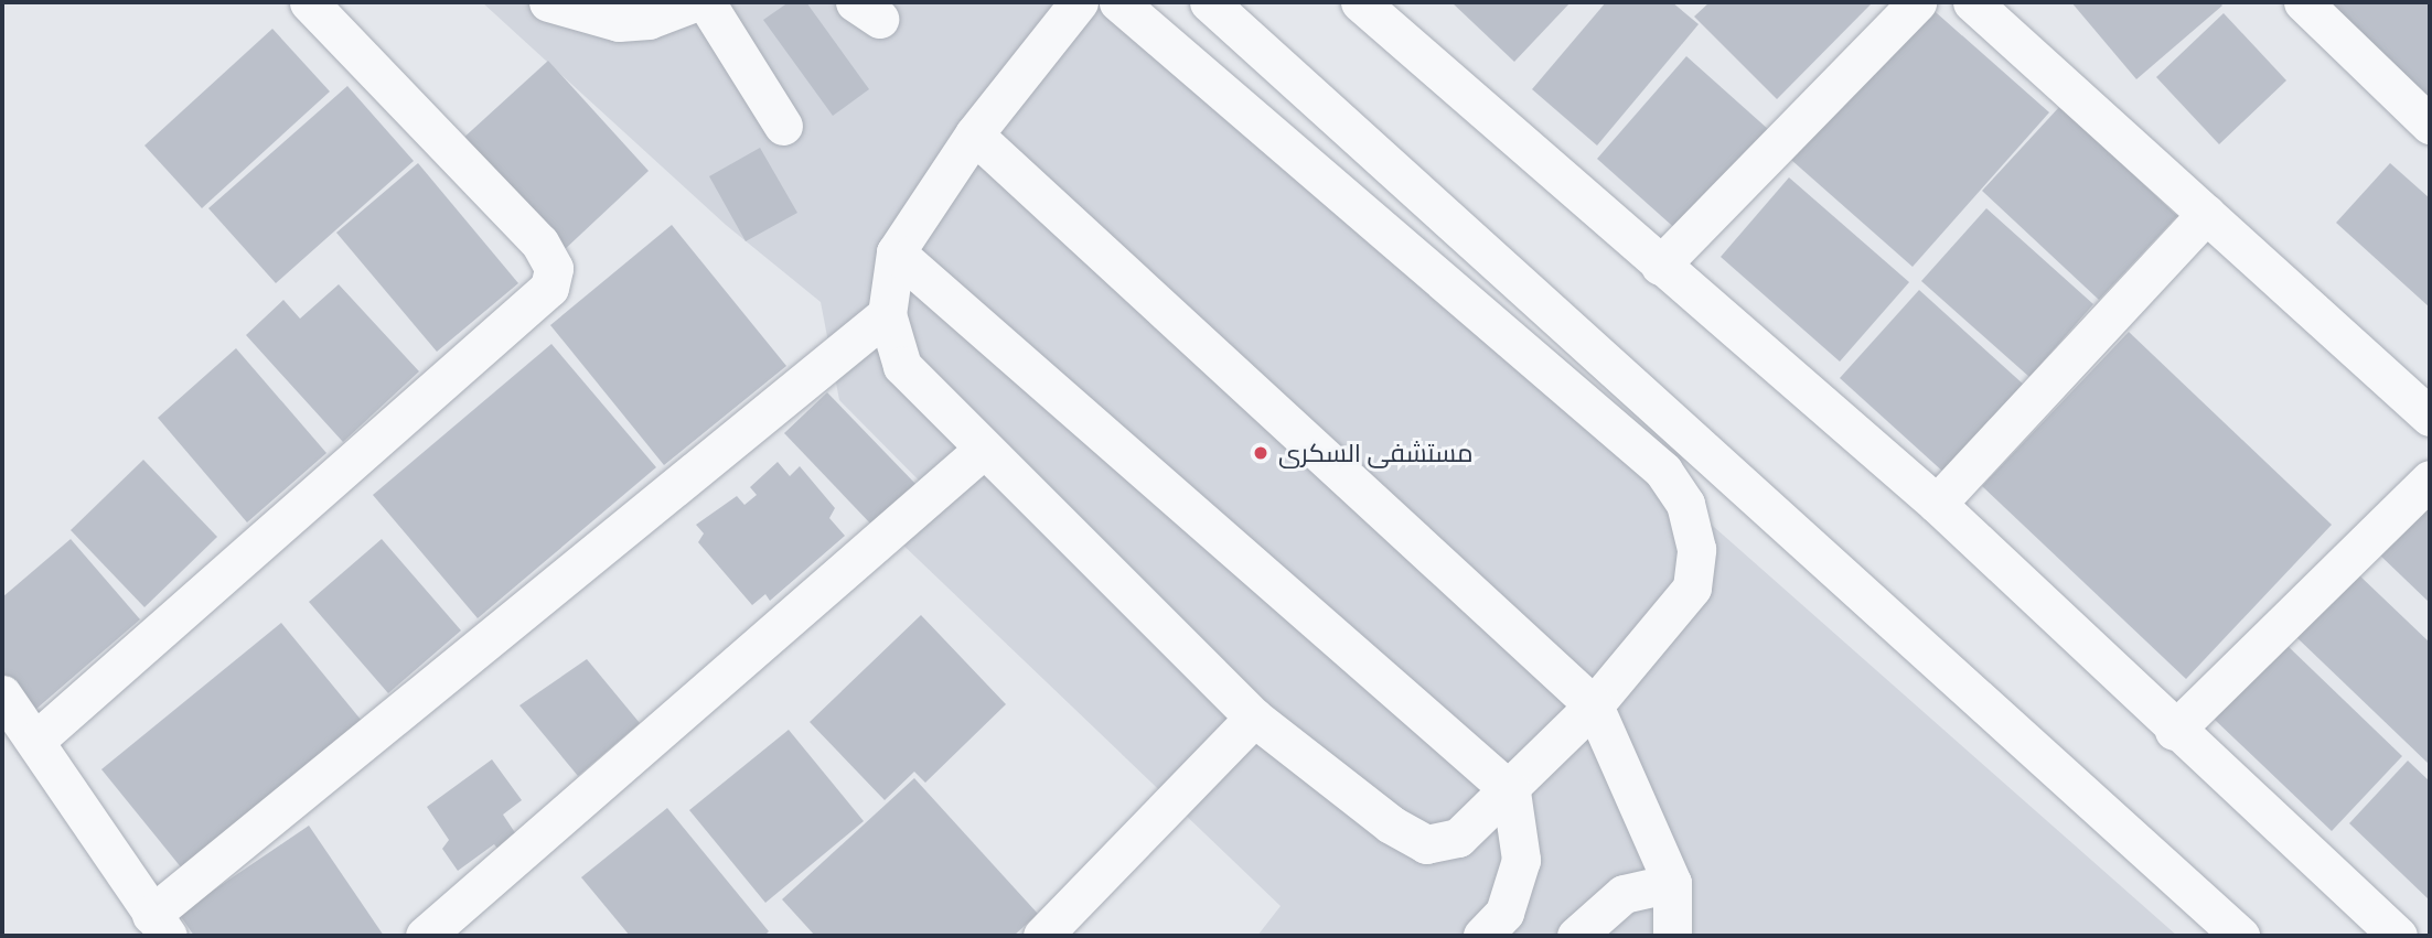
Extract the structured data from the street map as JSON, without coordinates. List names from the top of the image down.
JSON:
{
  "places": ["مستشفى السكرى"]
}
